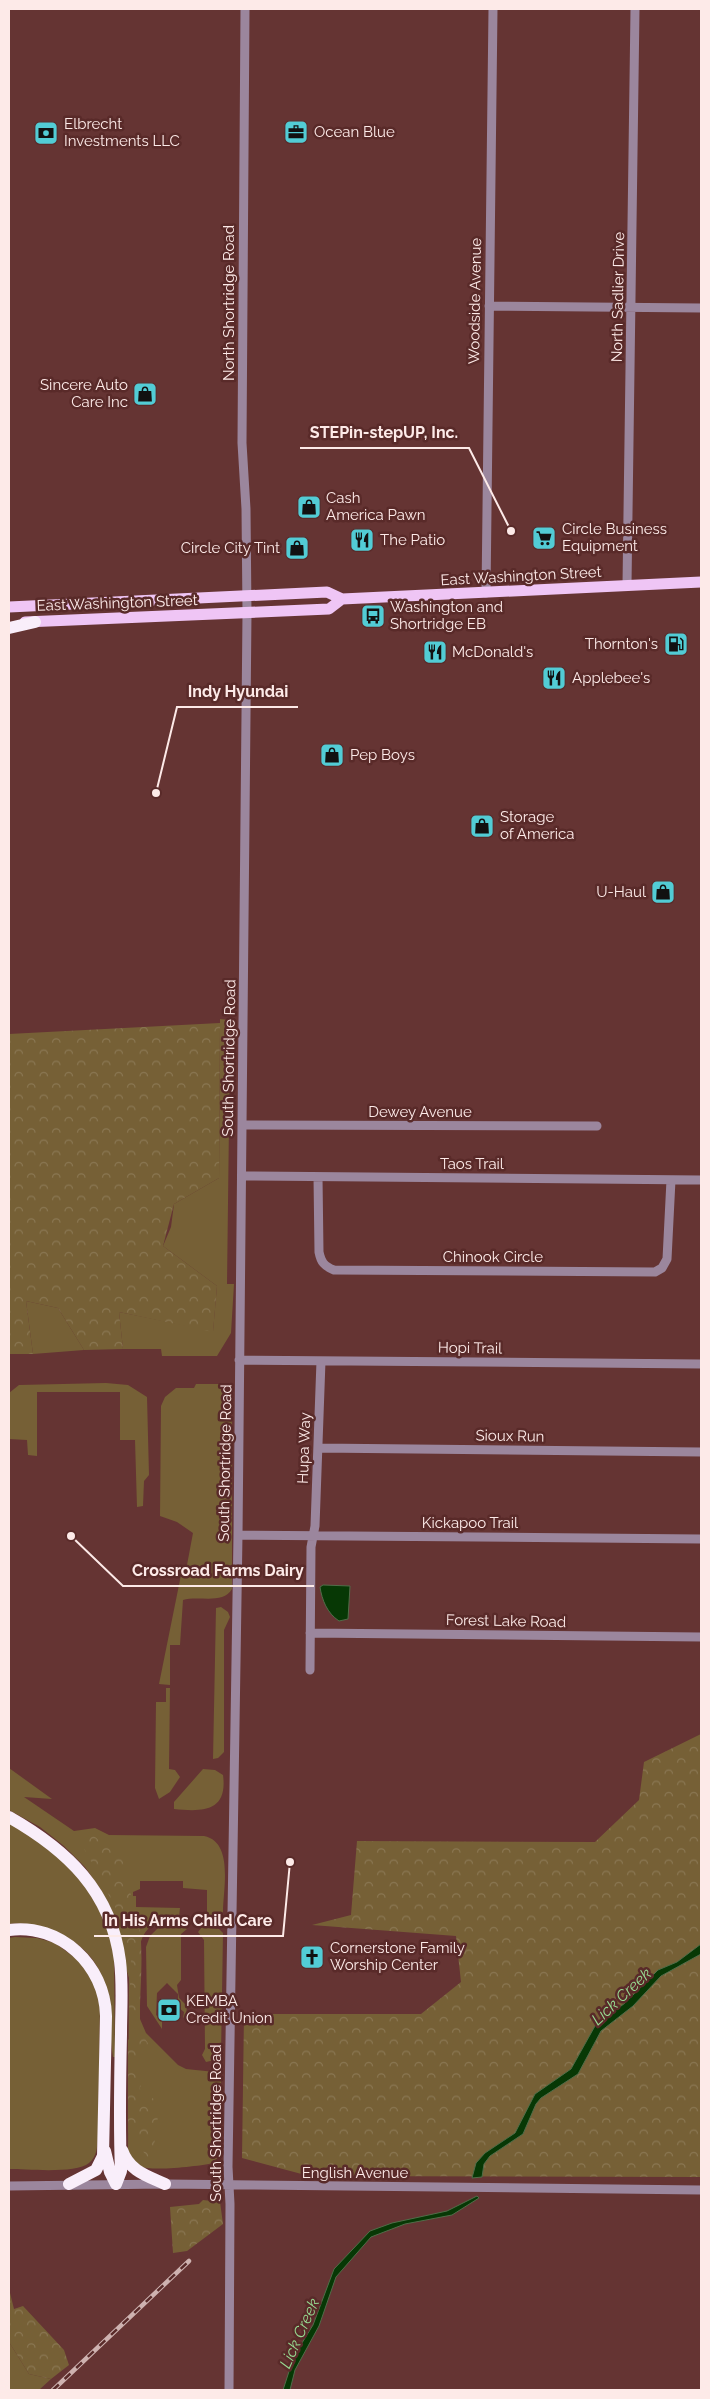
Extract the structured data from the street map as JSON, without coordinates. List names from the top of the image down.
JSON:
{
  "streets": {
    "main road": ["East Washington Street"],
    "street": [
      "North Sadlier Drive",
      "Woodside Avenue",
      "North Shortridge Road",
      "South Shortridge Road",
      "Dewey Avenue",
      "Taos Trail",
      "Chinook Circle",
      "Hopi Trail",
      "Sioux Run",
      "Hupa Way",
      "Kickapoo Trail",
      "Forest Lake Road",
      "English Avenue"
    ]
  },
  "crossings": [
    ["North Sadlier Drive", "East Washington Street"],
    ["Woodside Avenue", "East Washington Street"],
    ["North Shortridge Road", "East Washington Street"],
    ["North Shortridge Road", "South Shortridge Road"],
    ["East Washington Street", "South Shortridge Road"],
    ["South Shortridge Road", "Dewey Avenue"],
    ["South Shortridge Road", "Taos Trail"],
    ["South Shortridge Road", "Hopi Trail"],
    ["South Shortridge Road", "Kickapoo Trail"],
    ["South Shortridge Road", "English Avenue"],
    ["Taos Trail", "Chinook Circle"],
    ["Hopi Trail", "Hupa Way"],
    ["Sioux Run", "Hupa Way"],
    ["Hupa Way", "Kickapoo Trail"]
  ],
  "water": ["Lick Creek"],
  "places": {
    "office": ["Ocean Blue"],
    "bank": ["Elbrecht Investments LLC", "KEMBA Credit Union"],
    "shop": [
      "Sincere Auto Care Inc",
      "Cash America Pawn",
      "Circle City Tint",
      "Pep Boys",
      "Storage of America",
      "U-Haul"
    ],
    "other": [
      "STEPin-stepUP, Inc.",
      "Indy Hyundai",
      "Crossroad Farms Dairy",
      "In His Arms Child Care"
    ],
    "supermarket": ["Circle Business Equipment"],
    "restaurant": ["The Patio", "McDonald's", "Applebee's"],
    "bus stop": ["Washington and Shortridge EB"],
    "fuel station": ["Thornton's"],
    "church": ["Cornerstone Family Worship Center"]
  }
}
